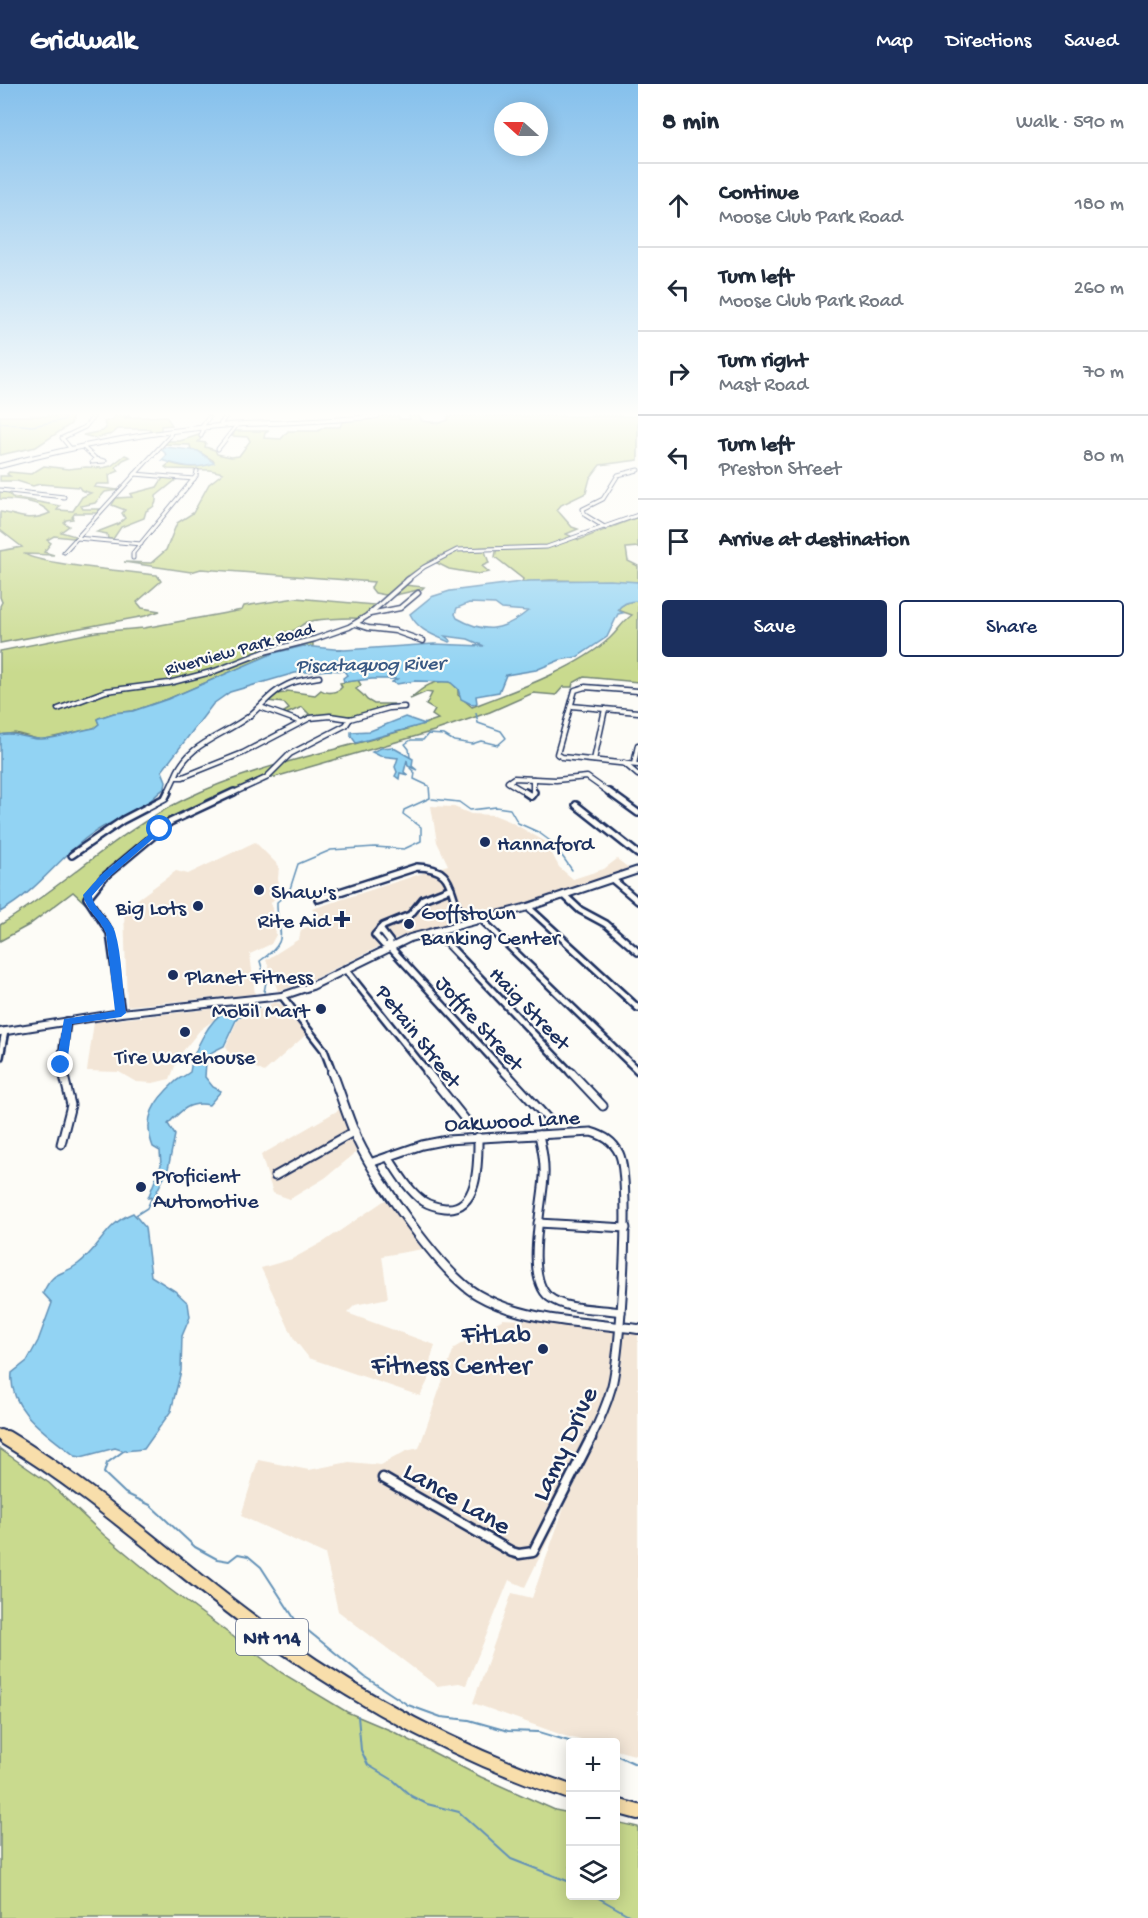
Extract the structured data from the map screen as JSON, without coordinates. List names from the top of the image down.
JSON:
{
  "streets": {
    "main road": ["NH 114"],
    "street": [
      "Riverview Park Road",
      "Haig Street",
      "Joffre Street",
      "Petain Street",
      "Oakwood Lane",
      "Lamy Drive",
      "Lance Lane"
    ]
  },
  "crossings": [
    ["Oakwood Lane", "Lamy Drive"],
    ["Lamy Drive", "Lance Lane"]
  ],
  "water": ["Piscataquog River"],
  "places": {
    "other": [
      "Hannaford",
      "Shaw's",
      "Big Lots",
      "Goffstown Banking Center",
      "Planet Fitness",
      "Mobil Mart",
      "Tire Warehouse",
      "Proficient Automotive",
      "FitLab Fitness Center"
    ],
    "health": ["Rite Aid"]
  },
  "north": "left",
  "page": {
    "header": "Gridwalk",
    "nav": ["Map", "Directions", "Saved"],
    "heading": ["8 min", "Walk · 590 m"],
    "list": [
      ["Continue", "Moose Club Park Road", "180 m"],
      ["Turn left", "Moose Club Park Road", "260 m"],
      ["Turn right", "Mast Road", "70 m"],
      ["Turn left", "Preston Street", "80 m"],
      "Arrive at destination"
    ],
    "buttons": ["Save", "Share"],
    "map_buttons": ["+", "−"]
  }
}
